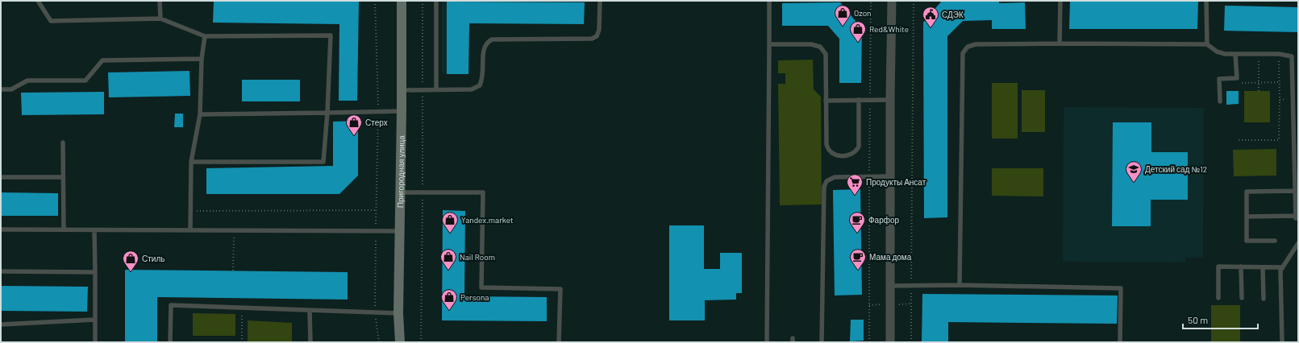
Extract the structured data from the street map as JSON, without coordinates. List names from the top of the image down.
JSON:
{
  "streets": {
    "street": ["Пригородная улица"]
  },
  "places": {
    "shop": [
      "Ozon",
      "Red&White",
      "Стерх",
      "Yandex.market",
      "Nail Room",
      "Стиль",
      "Persona"
    ],
    "public building": ["СДЭК"],
    "school or university": ["Детский сад №12"],
    "supermarket": ["Продукты Ансат"],
    "cafe": ["Фарфор", "Мама дома"]
  },
  "scale_bar": "50 m"
}
